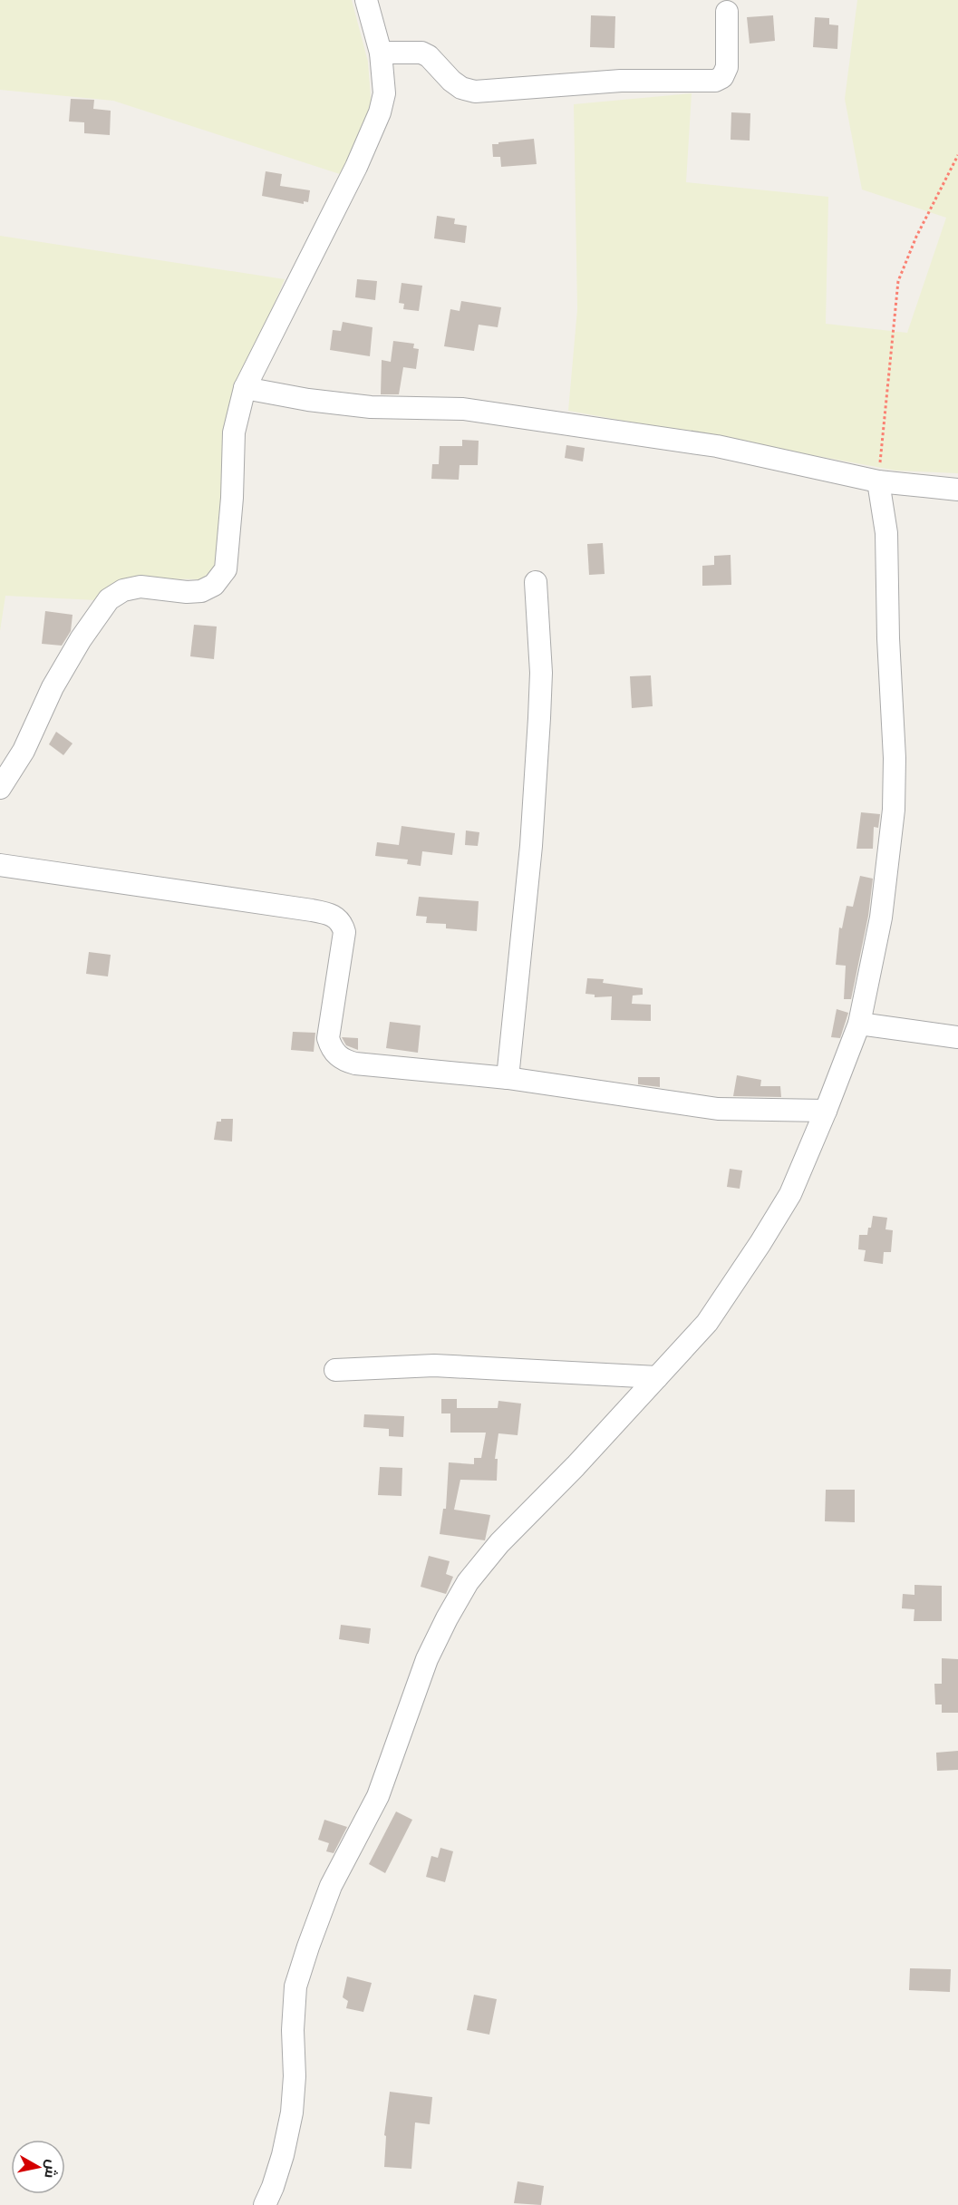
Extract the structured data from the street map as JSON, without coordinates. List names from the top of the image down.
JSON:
{
  "north": "right"
}
